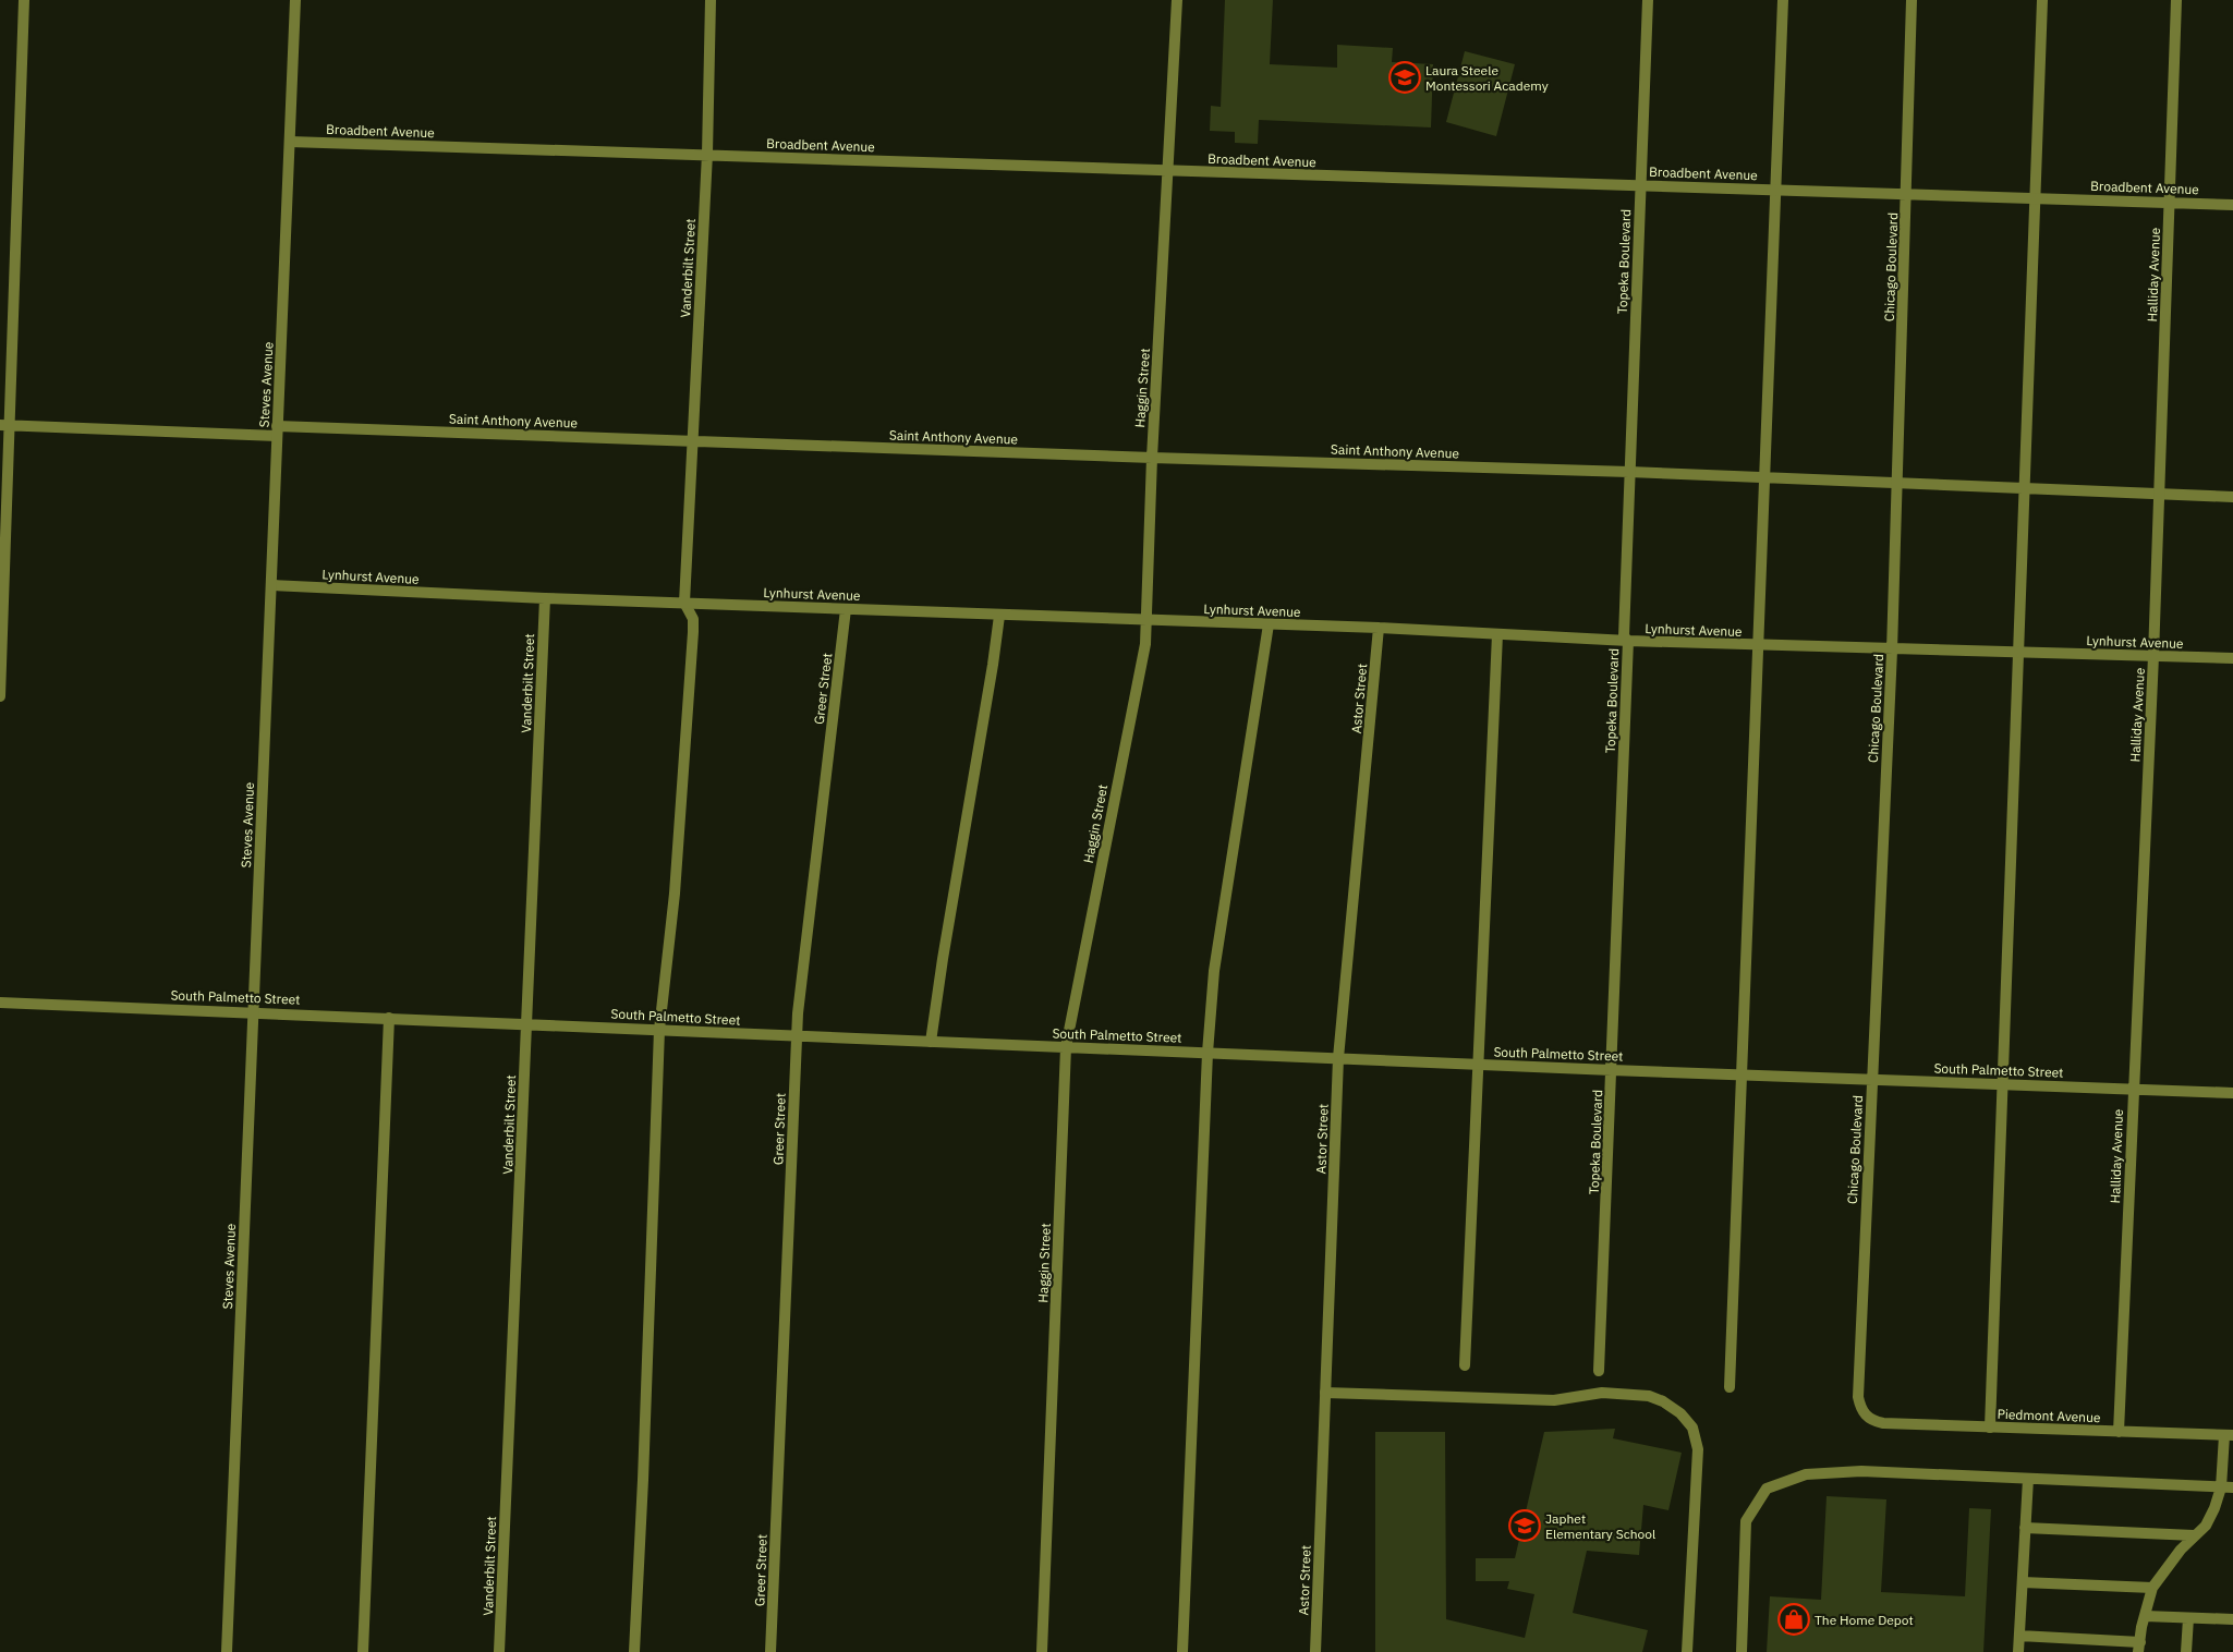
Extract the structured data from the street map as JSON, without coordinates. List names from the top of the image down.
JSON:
{
  "streets": {
    "street": [
      "Broadbent Avenue",
      "Topeka Boulevard",
      "Chicago Boulevard",
      "Vanderbilt Street",
      "Halliday Avenue",
      "Steves Avenue",
      "Haggin Street",
      "Saint Anthony Avenue",
      "Lynhurst Avenue",
      "Greer Street",
      "Astor Street",
      "South Palmetto Street",
      "Piedmont Avenue"
    ]
  },
  "crossings": [
    ["Broadbent Avenue", "Topeka Boulevard"],
    ["Broadbent Avenue", "Chicago Boulevard"],
    ["Broadbent Avenue", "Vanderbilt Street"],
    ["Broadbent Avenue", "Halliday Avenue"],
    ["Broadbent Avenue", "Steves Avenue"],
    ["Broadbent Avenue", "Haggin Street"],
    ["Topeka Boulevard", "Saint Anthony Avenue"],
    ["Topeka Boulevard", "Lynhurst Avenue"],
    ["Topeka Boulevard", "South Palmetto Street"],
    ["Chicago Boulevard", "Saint Anthony Avenue"],
    ["Chicago Boulevard", "Lynhurst Avenue"],
    ["Chicago Boulevard", "South Palmetto Street"],
    ["Chicago Boulevard", "Piedmont Avenue"],
    ["Vanderbilt Street", "Saint Anthony Avenue"],
    ["Vanderbilt Street", "Lynhurst Avenue"],
    ["Vanderbilt Street", "South Palmetto Street"],
    ["Halliday Avenue", "Saint Anthony Avenue"],
    ["Halliday Avenue", "Lynhurst Avenue"],
    ["Halliday Avenue", "South Palmetto Street"],
    ["Halliday Avenue", "Piedmont Avenue"],
    ["Steves Avenue", "Saint Anthony Avenue"],
    ["Steves Avenue", "Lynhurst Avenue"],
    ["Steves Avenue", "South Palmetto Street"],
    ["Haggin Street", "Saint Anthony Avenue"],
    ["Haggin Street", "Lynhurst Avenue"],
    ["Haggin Street", "South Palmetto Street"],
    ["Lynhurst Avenue", "Greer Street"],
    ["Lynhurst Avenue", "Astor Street"],
    ["Greer Street", "South Palmetto Street"],
    ["Astor Street", "South Palmetto Street"]
  ],
  "places": {
    "school or university": ["Laura Steele Montessori Academy", "Japhet Elementary School"],
    "shop": ["The Home Depot"]
  }
}
